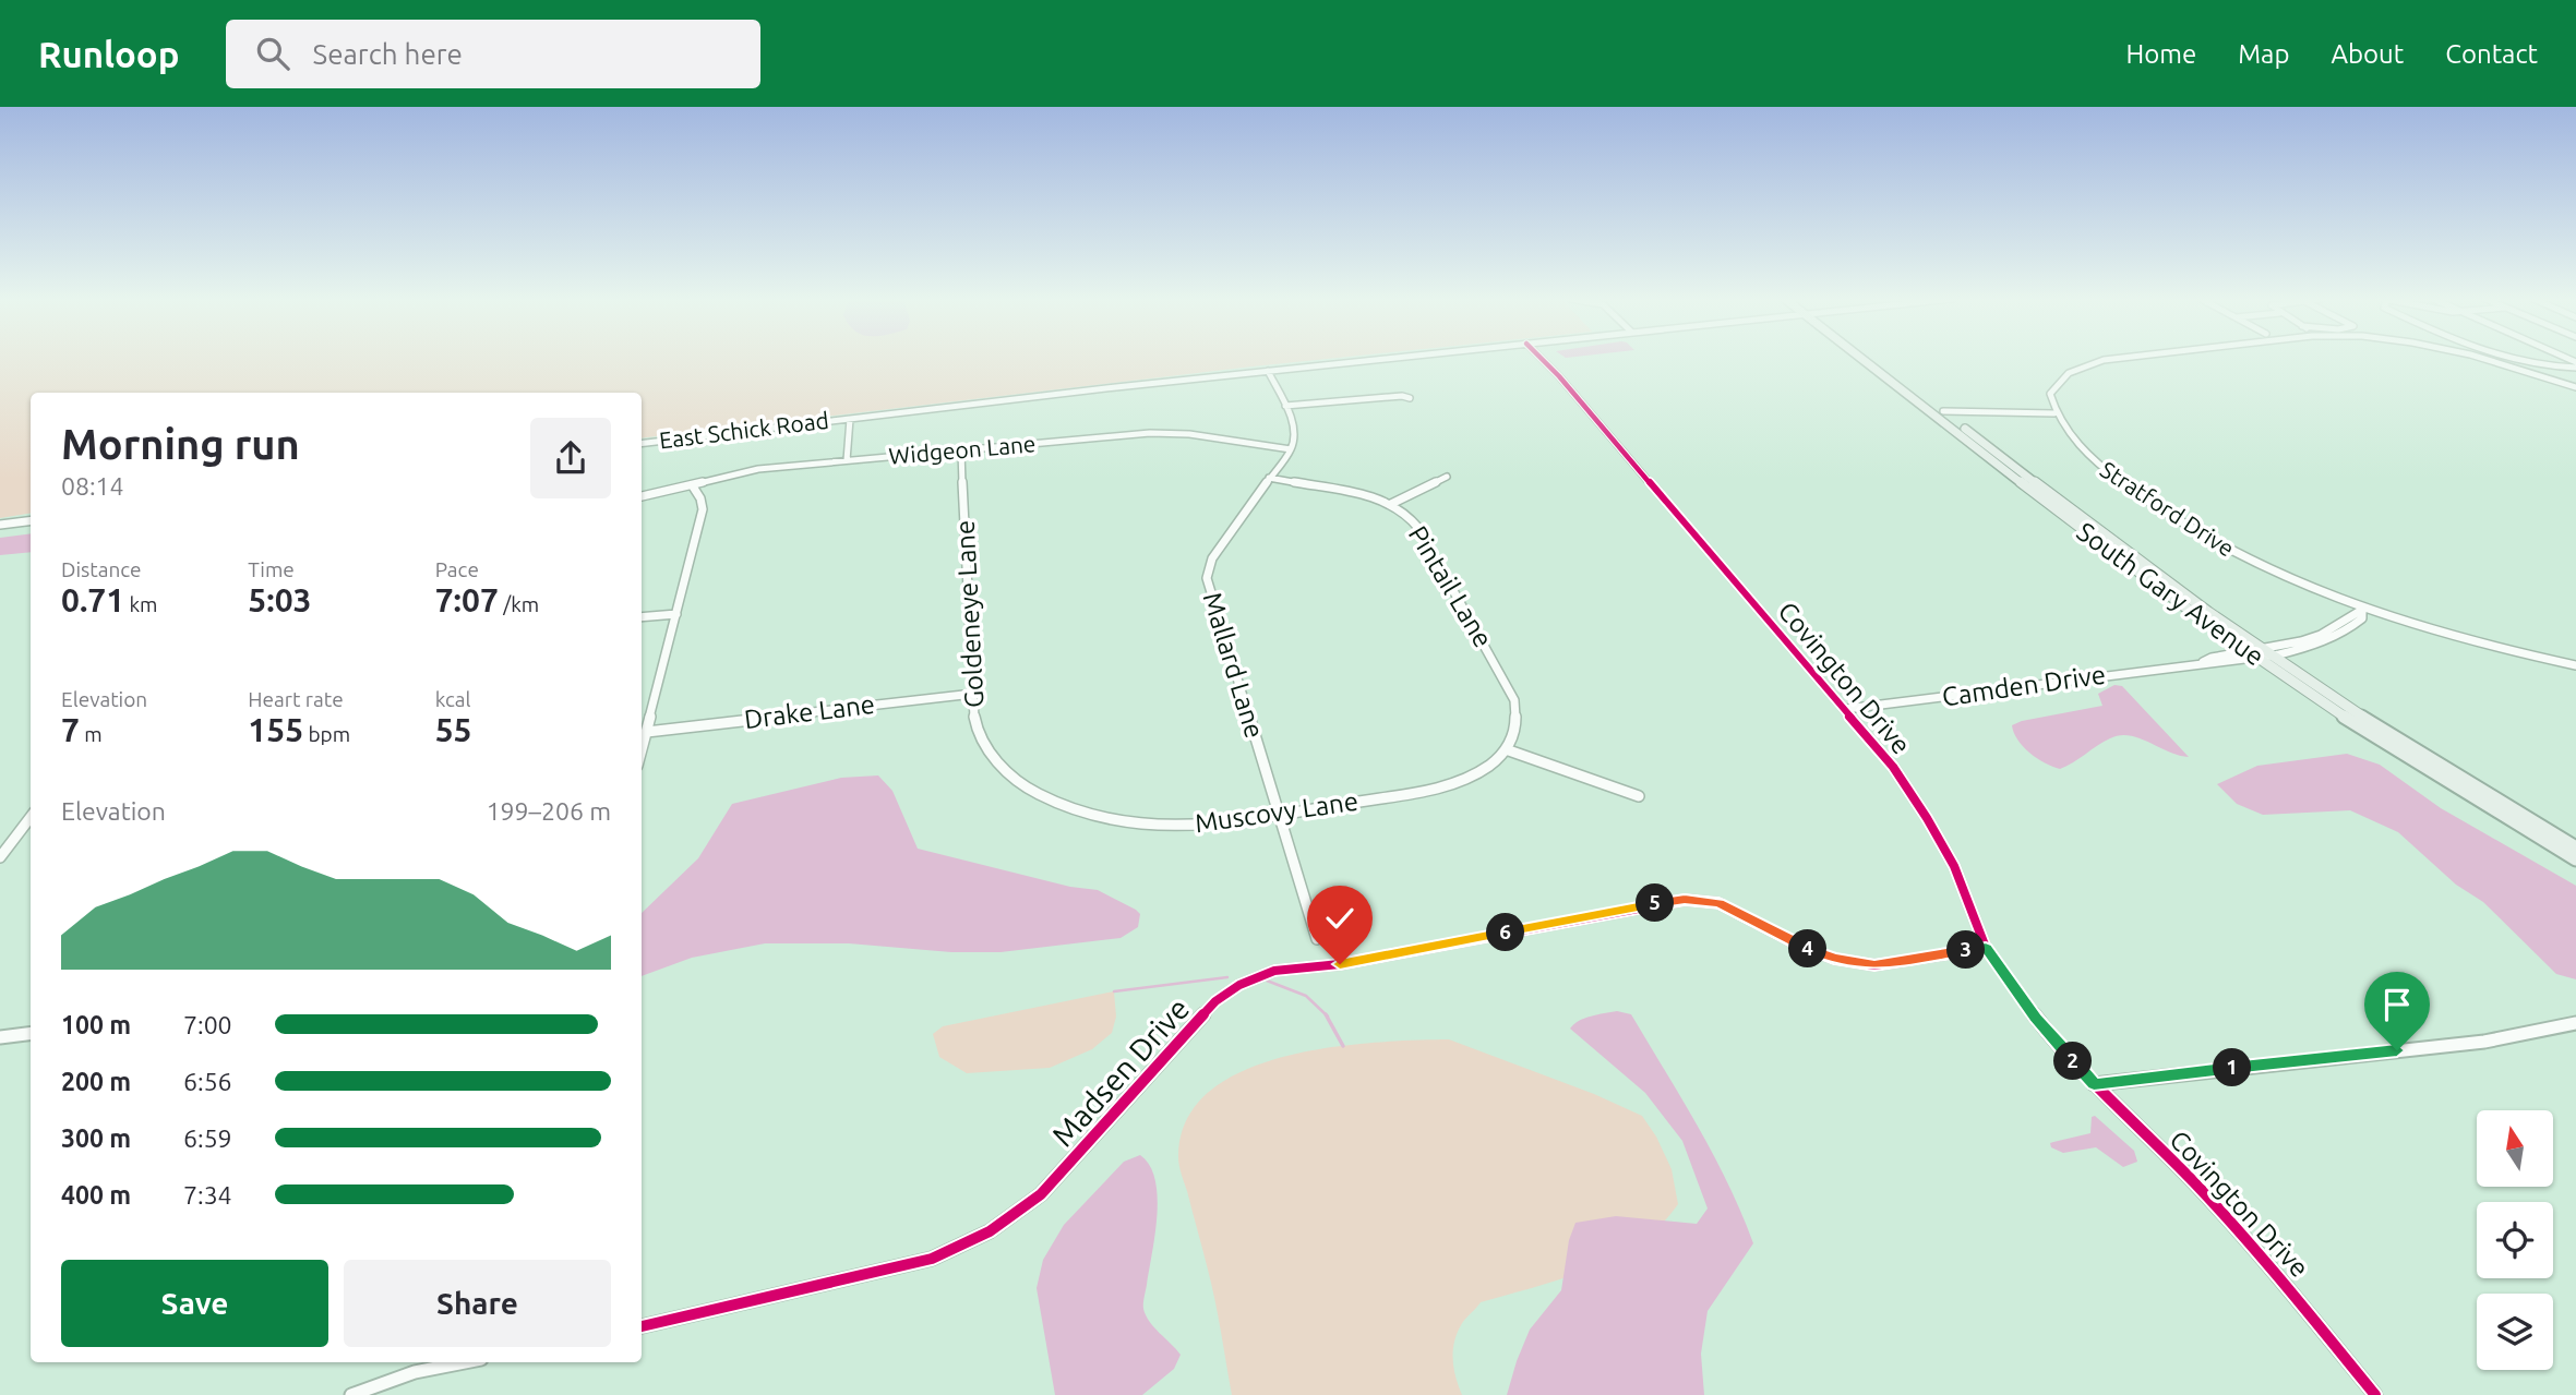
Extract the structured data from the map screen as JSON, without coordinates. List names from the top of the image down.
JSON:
{
  "streets": {
    "main road": ["South Gary Avenue"],
    "street": [
      "East Schick Road",
      "Widgeon Lane",
      "Stratford Drive",
      "Pintail Lane",
      "Goldeneye Lane",
      "Mallard Lane",
      "Covington Drive",
      "Camden Drive",
      "Drake Lane",
      "Muscovy Lane",
      "Madsen Drive"
    ]
  },
  "crossings": [
    ["Widgeon Lane", "Goldeneye Lane"],
    ["Widgeon Lane", "Mallard Lane"],
    ["Stratford Drive", "Camden Drive"],
    ["Pintail Lane", "Mallard Lane"],
    ["Pintail Lane", "Muscovy Lane"],
    ["South Gary Avenue", "Camden Drive"],
    ["Goldeneye Lane", "Drake Lane"],
    ["Goldeneye Lane", "Muscovy Lane"],
    ["Mallard Lane", "Muscovy Lane"],
    ["Covington Drive", "Camden Drive"],
    ["Covington Drive", "Madsen Drive"]
  ],
  "north": "top",
  "page": {
    "header": "Runloop",
    "search": "Search here",
    "nav": [
      "Home",
      "Map",
      "About",
      "Contact"
    ],
    "heading": ["Morning run", "08:14"],
    "stats": [
      ["Distance", "0.71 km"],
      ["Time", "5:03"],
      ["Pace", "7:07 /km"],
      ["Elevation", "7 m"],
      ["Heart rate", "155 bpm"],
      ["kcal", "55"]
    ],
    "chart": ["Elevation", "199–206 m"],
    "pins": [
      "5",
      "6",
      "4",
      "3",
      "2",
      "1"
    ],
    "list": [
      {
        "name": "100 m",
        "note": "7:00"
      },
      {
        "name": "200 m",
        "note": "6:56"
      },
      {
        "name": "300 m",
        "note": "6:59"
      },
      {
        "name": "400 m",
        "note": "7:34"
      }
    ],
    "buttons": ["Save", "Share"]
  }
}
